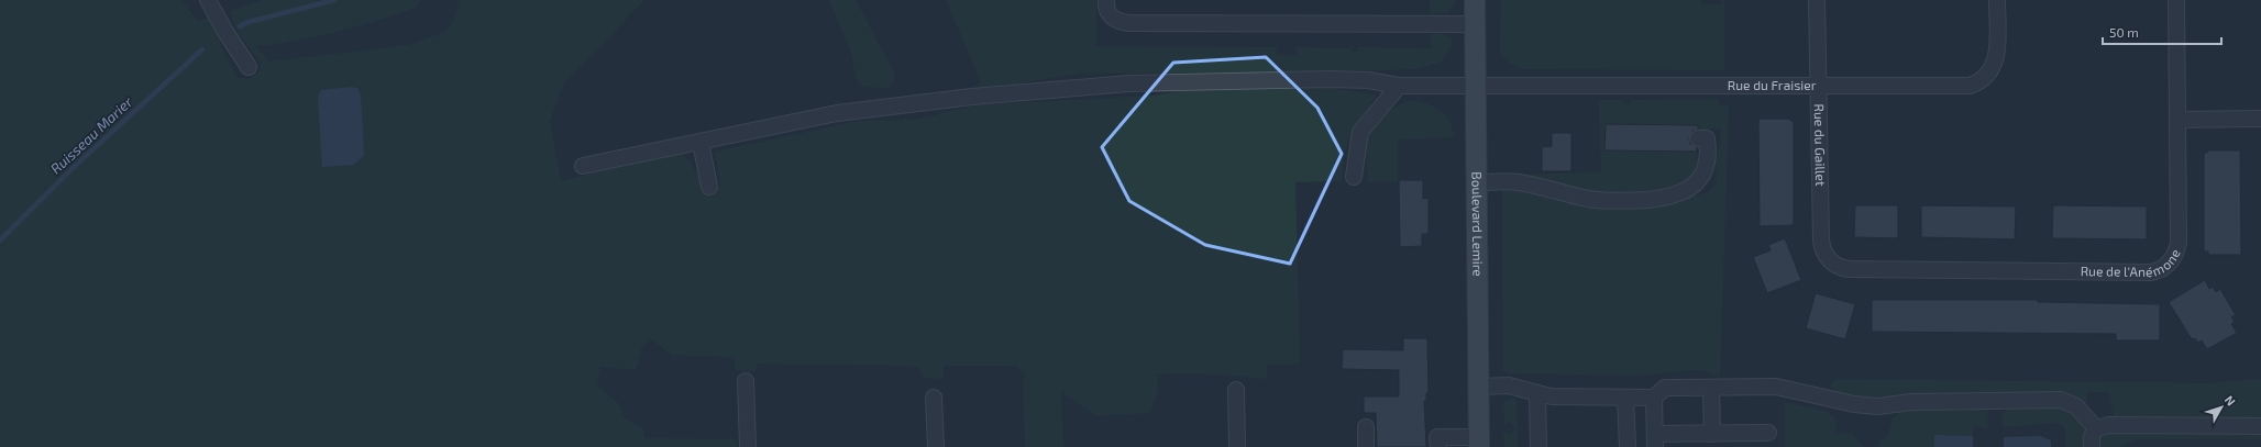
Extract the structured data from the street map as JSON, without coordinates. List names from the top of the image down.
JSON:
{
  "streets": {
    "main road": ["Boulevard Lemire"],
    "street": ["Rue du Fraisier", "Rue du Gaillet", "Rue de l'Anémone"]
  },
  "crossings": [
    ["Rue du Fraisier", "Rue du Gaillet"],
    ["Rue du Fraisier", "Boulevard Lemire"],
    ["Rue du Gaillet", "Rue de l'Anémone"]
  ],
  "water": ["Ruisseau Marier"],
  "scale_bar": "50 m",
  "north": "top right"
}
